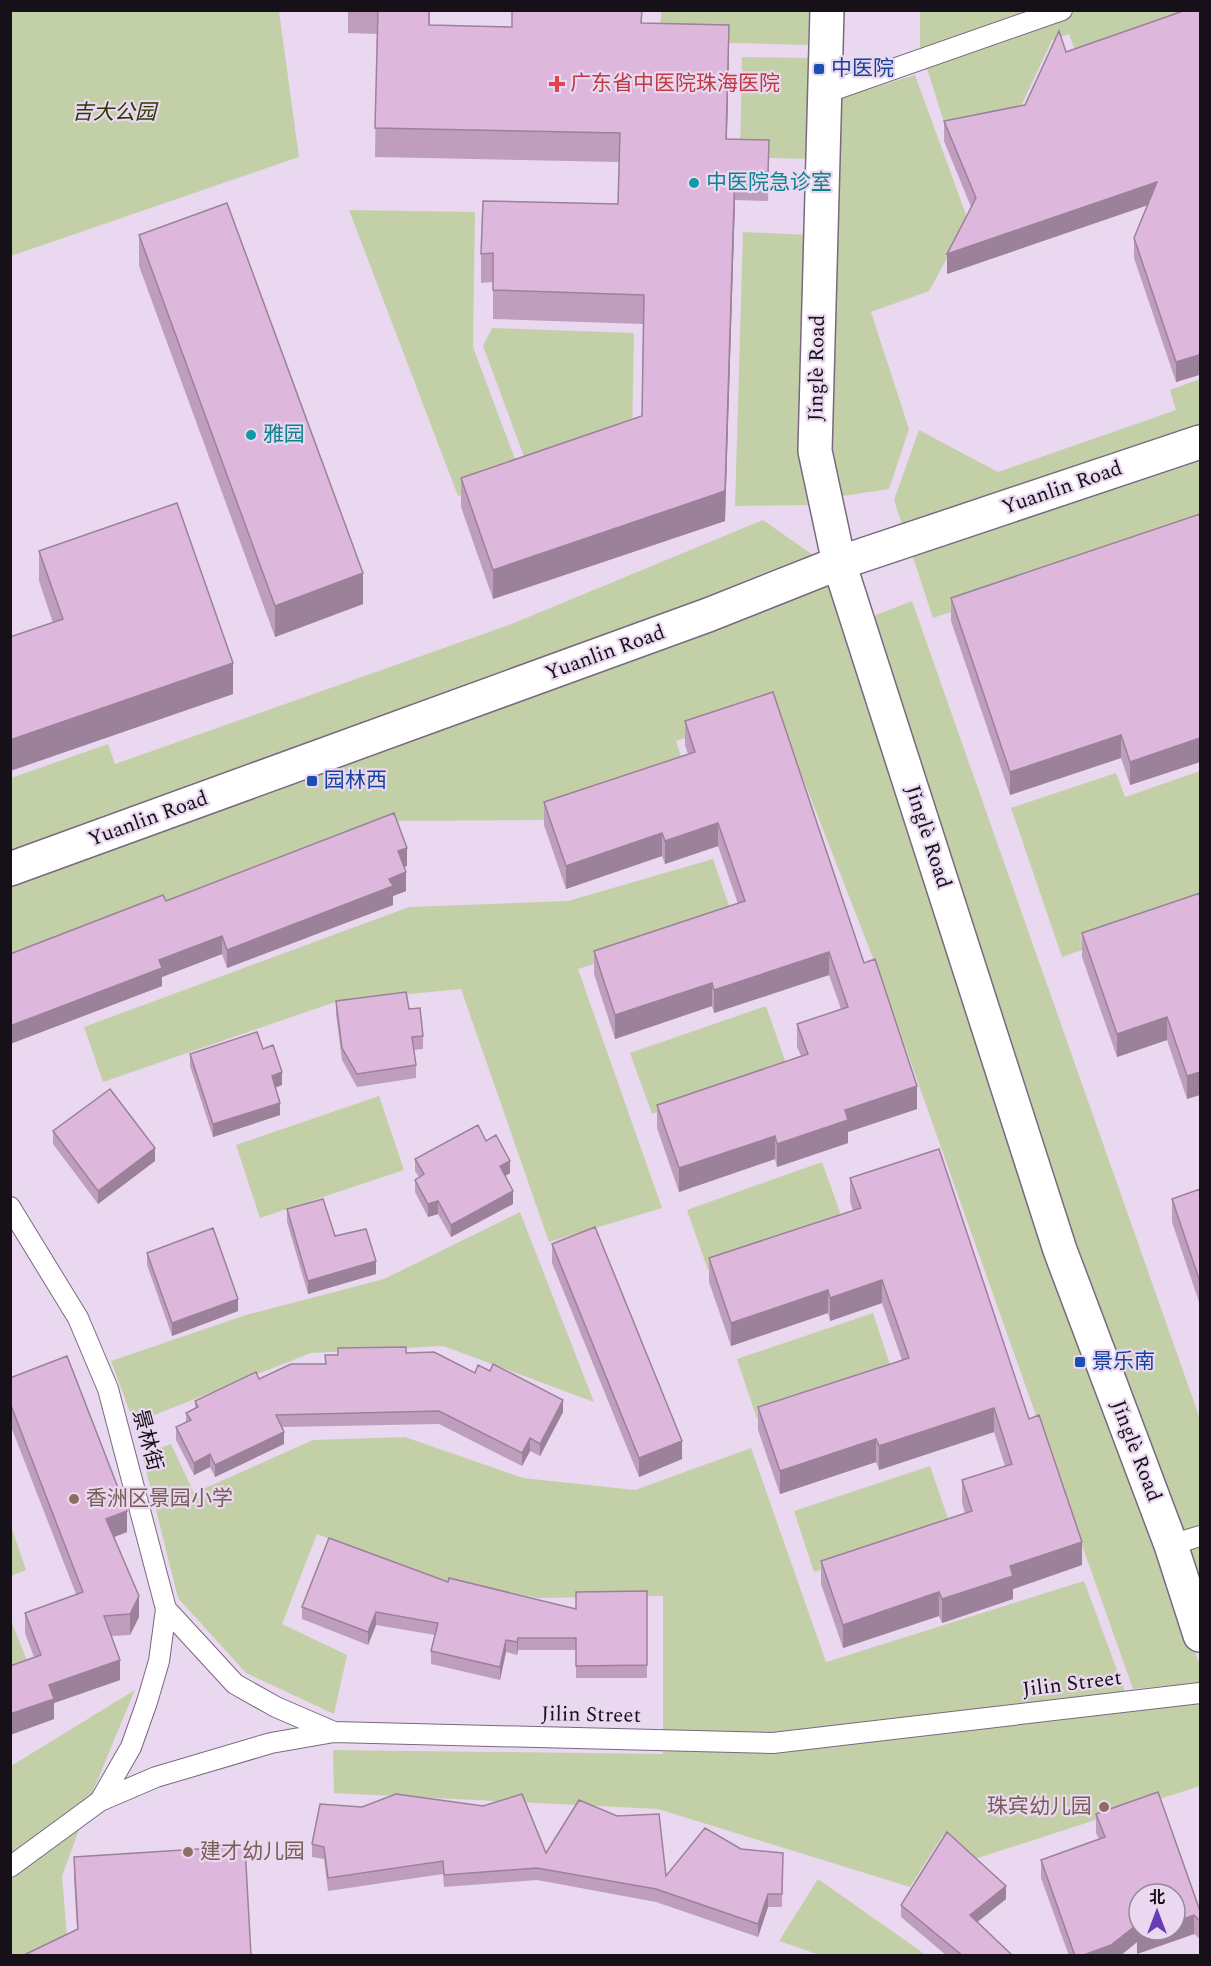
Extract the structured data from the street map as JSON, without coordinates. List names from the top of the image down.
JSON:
{
  "streets": {
    "street": ["Jǐnglè Road", "Yuanlin Road"],
    "lane": ["景林街", "Jilin Street"]
  },
  "crossings": [
    ["Jǐnglè Road", "Yuanlin Road"],
    ["景林街", "Jilin Street"]
  ],
  "parks": ["吉大公园"],
  "places": {
    "transit": ["中医院", "园林西", "景乐南"],
    "health": ["广东省中医院珠海医院"],
    "other": [
      "中医院急诊室",
      "雅园",
      "香洲区景园小学",
      "珠宾幼儿园",
      "建才幼儿园"
    ]
  },
  "north": "top"
}
